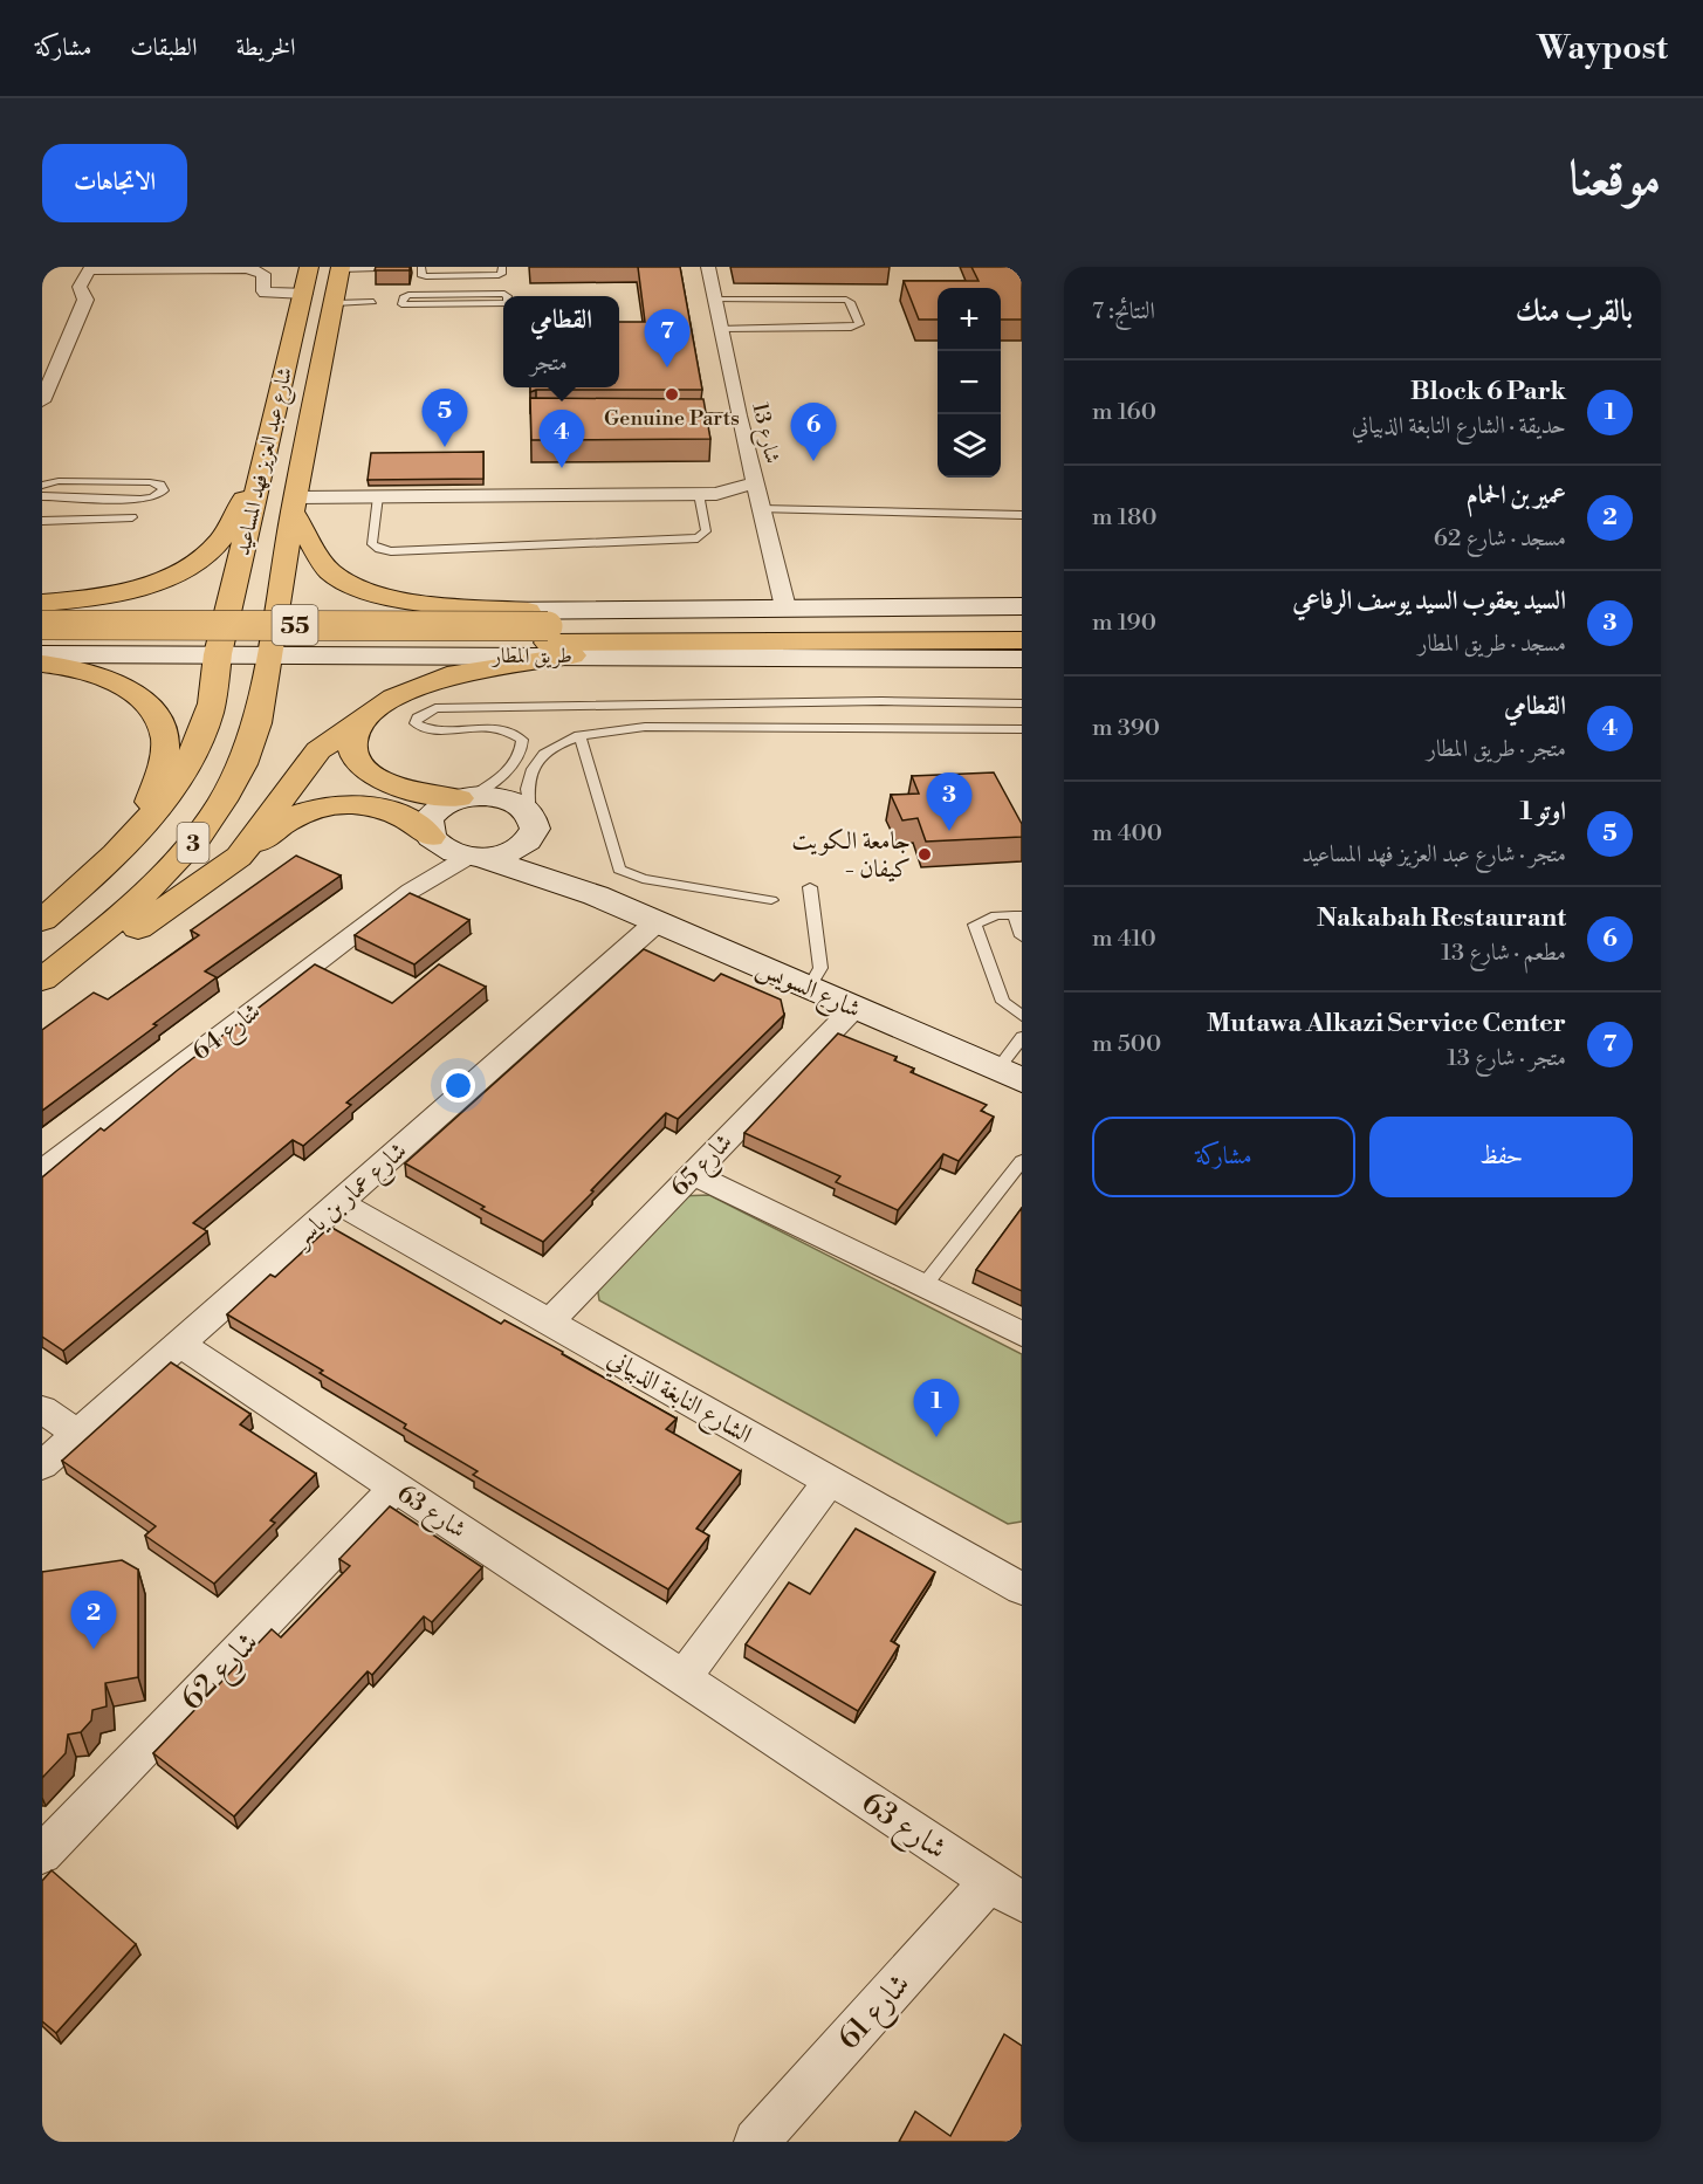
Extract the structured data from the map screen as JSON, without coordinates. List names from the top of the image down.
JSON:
{
  "streets": {
    "main road": [
      "شارع عبد العزيز فهد المساعيد",
      "55",
      "طريق المطار",
      "3",
      "شارع السويس"
    ],
    "street": [
      "شارع 13",
      "شارع 64",
      "شارع 65",
      "شارع عمار بن ياسر",
      "الشارع النابغة الذبياني",
      "شارع 63",
      "شارع 62",
      "شارع 61"
    ]
  },
  "crossings": [
    ["شارع 13", "طريق المطار"],
    ["شارع عبد العزيز فهد المساعيد", "طريق المطار"],
    ["شارع عبد العزيز فهد المساعيد", "3"],
    ["طريق المطار", "3"],
    ["شارع السويس", "شارع 64"],
    ["شارع السويس", "شارع 65"],
    ["شارع السويس", "شارع عمار بن ياسر"],
    ["شارع 65", "الشارع النابغة الذبياني"],
    ["شارع عمار بن ياسر", "الشارع النابغة الذبياني"],
    ["شارع عمار بن ياسر", "شارع 63"],
    ["شارع 63", "شارع 62"],
    ["شارع 63", "شارع 61"]
  ],
  "places": ["Genuine Parts", "جامعة الكويت - كيفان"],
  "page": {
    "header": "Waypost",
    "nav": ["الخريطة", "الطبقات", "مشاركة"],
    "title": "موقعنا",
    "buttons": [
      "الاتجاهات",
      ["حفظ", "مشاركة"]
    ],
    "heading": ["بالقرب منك", "النتائج: 7"],
    "map_buttons": ["+", "−"],
    "popup": ["القطامي", "متجر"],
    "pins": [
      "7",
      "5",
      "6",
      "4",
      "3",
      "1",
      "2"
    ],
    "list": [
      {
        "mark": "1",
        "name": "Block 6 Park",
        "note": "حديقة · الشارع النابغة الذبياني",
        "value": "160 m"
      },
      {
        "mark": "2",
        "name": "عمير بن الحمام",
        "note": "مسجد · شارع 62",
        "value": "180 m"
      },
      {
        "mark": "3",
        "name": "السيد يعقوب السيد يوسف الرفاعي",
        "note": "مسجد · طريق المطار",
        "value": "190 m"
      },
      {
        "mark": "4",
        "name": "القطامي",
        "note": "متجر · طريق المطار",
        "value": "390 m"
      },
      {
        "mark": "5",
        "name": "اوتو 1",
        "note": "متجر · شارع عبد العزيز فهد المساعيد",
        "value": "400 m"
      },
      {
        "mark": "6",
        "name": "Nakabah Restaurant",
        "note": "مطعم · شارع 13",
        "value": "410 m"
      },
      {
        "mark": "7",
        "name": "Mutawa Alkazi Service Center",
        "note": "متجر · شارع 13",
        "value": "500 m"
      }
    ]
  }
}
